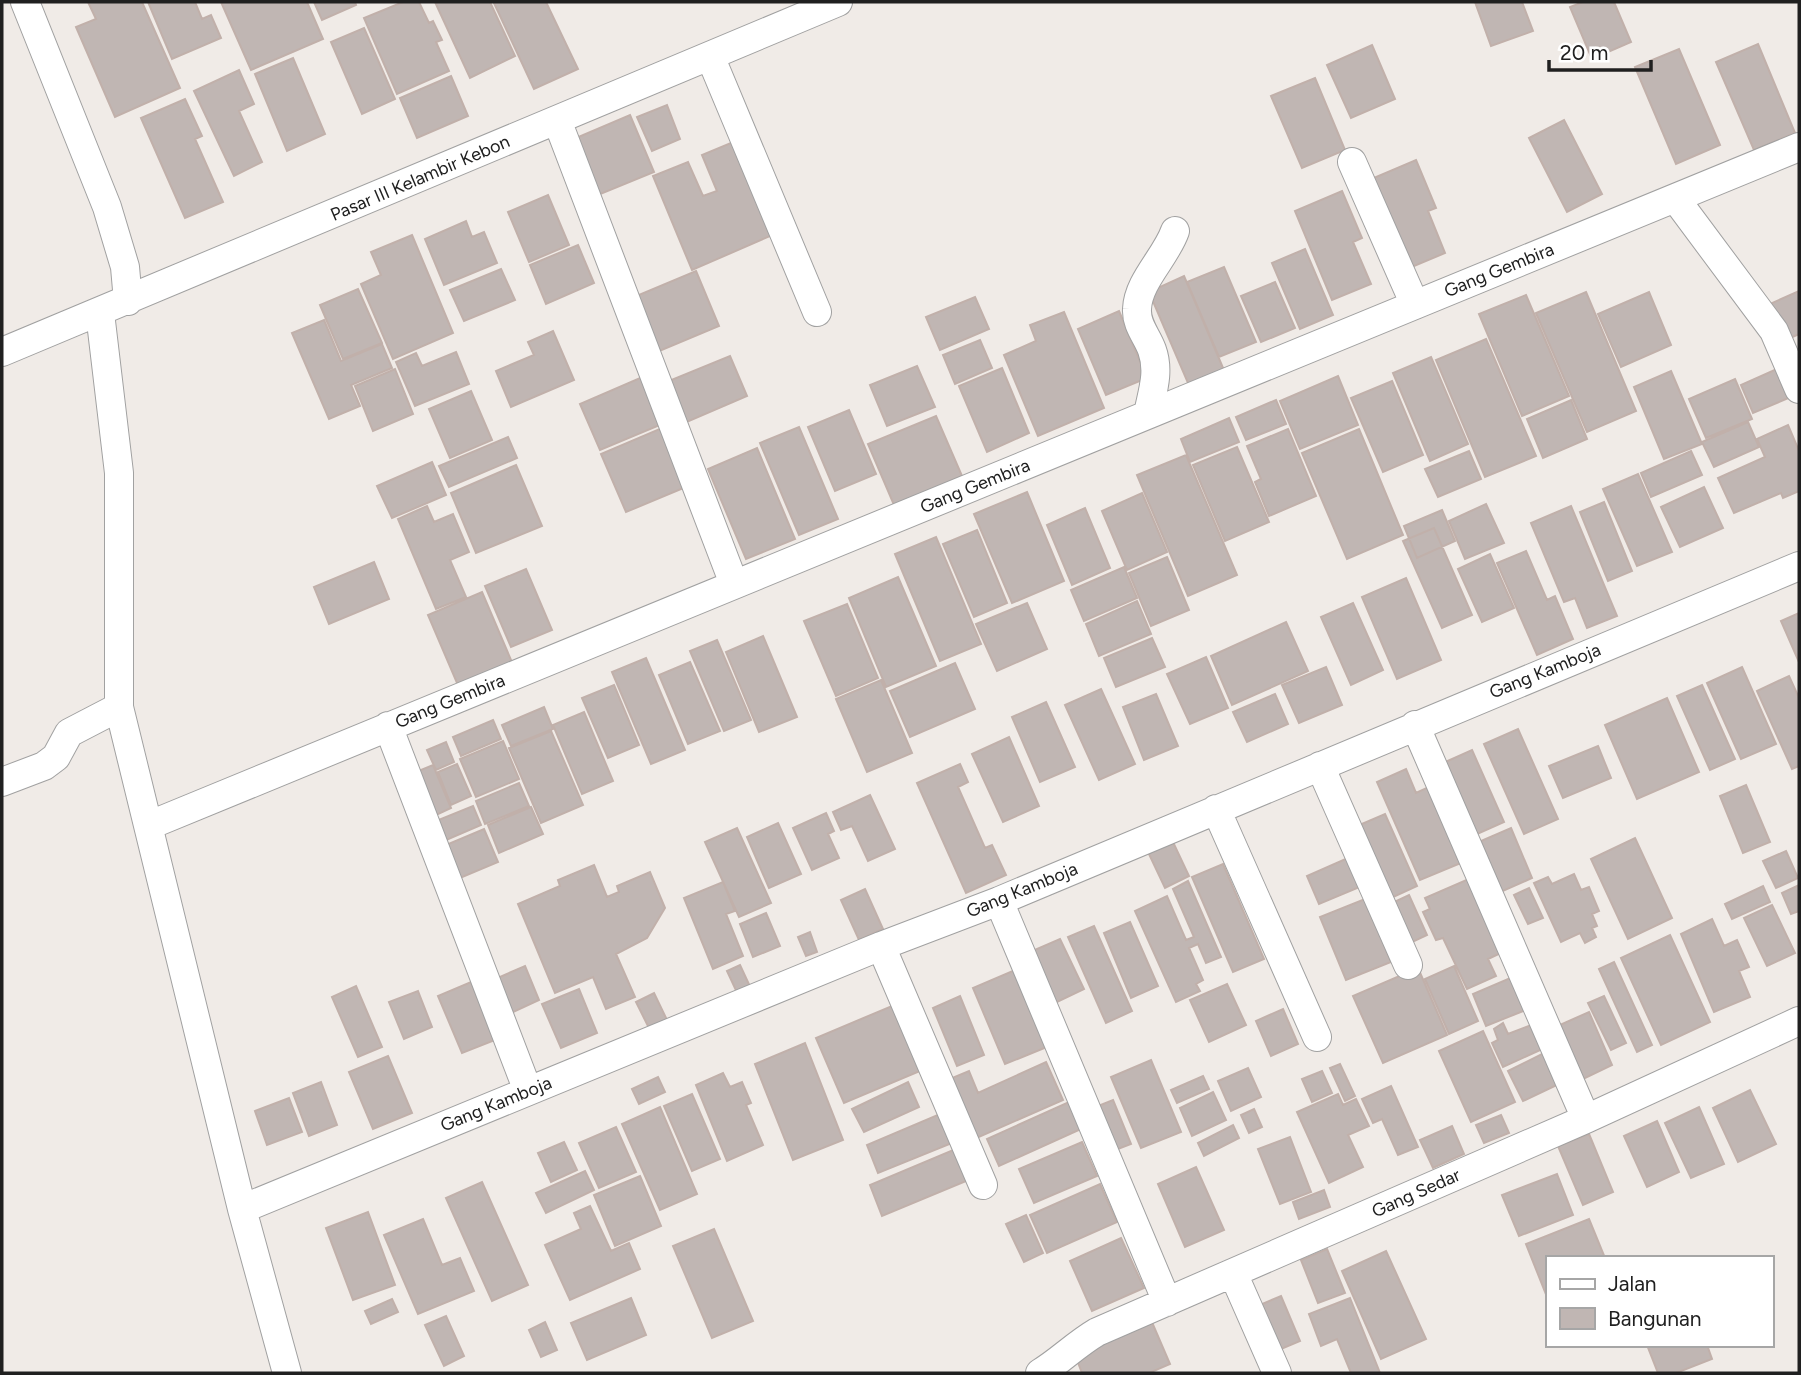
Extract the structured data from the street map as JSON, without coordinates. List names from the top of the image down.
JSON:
{
  "streets": {
    "street": [
      "Pasar III Kelambir Kebon",
      "Gang Gembira",
      "Gang Kamboja",
      "Gang Sedar"
    ]
  },
  "legend": ["Jalan", "Bangunan"],
  "scale_bar": "20 m"
}
